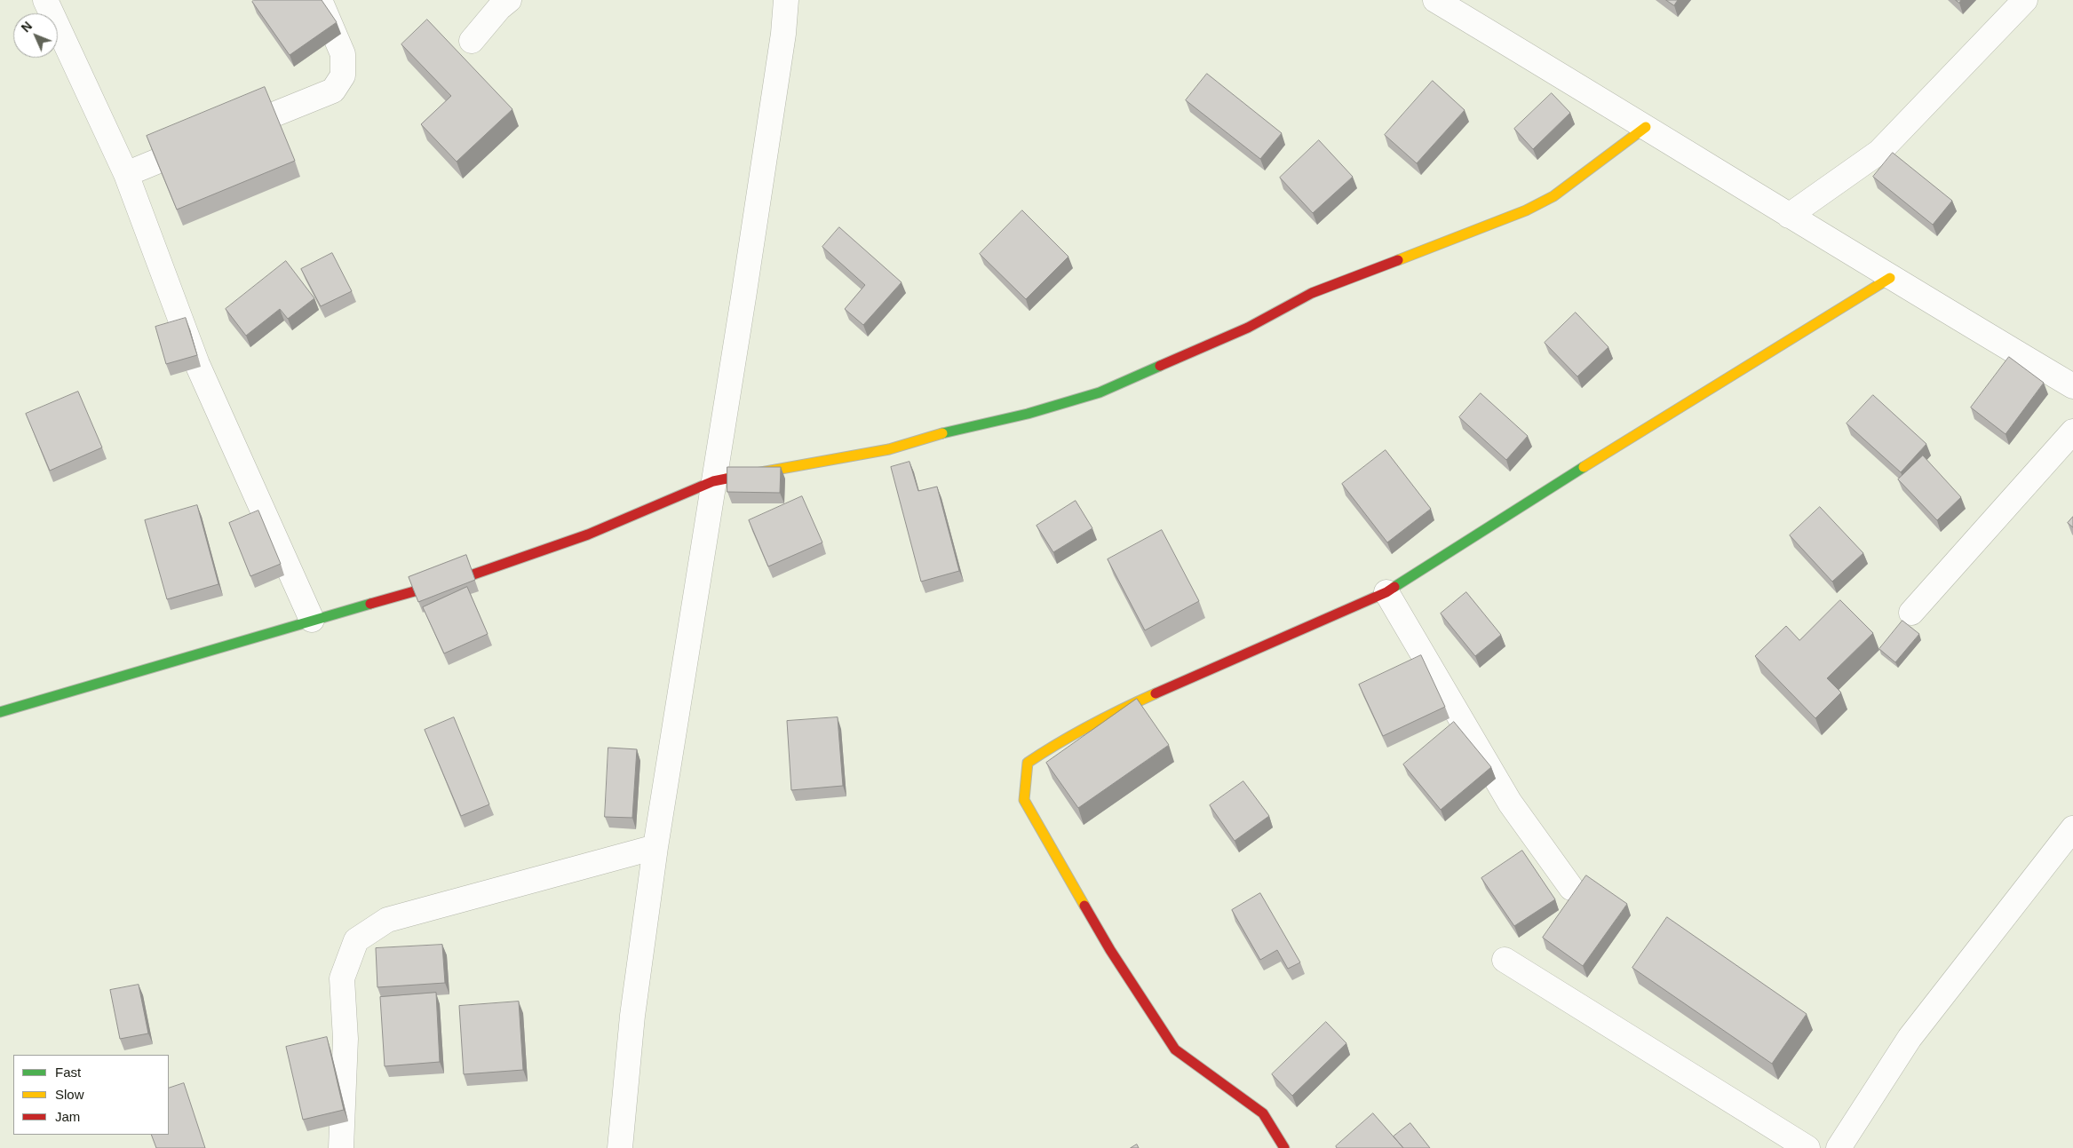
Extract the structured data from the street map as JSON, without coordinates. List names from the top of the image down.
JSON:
{
  "legend": ["Fast", "Slow", "Jam"],
  "north": "top left"
}
